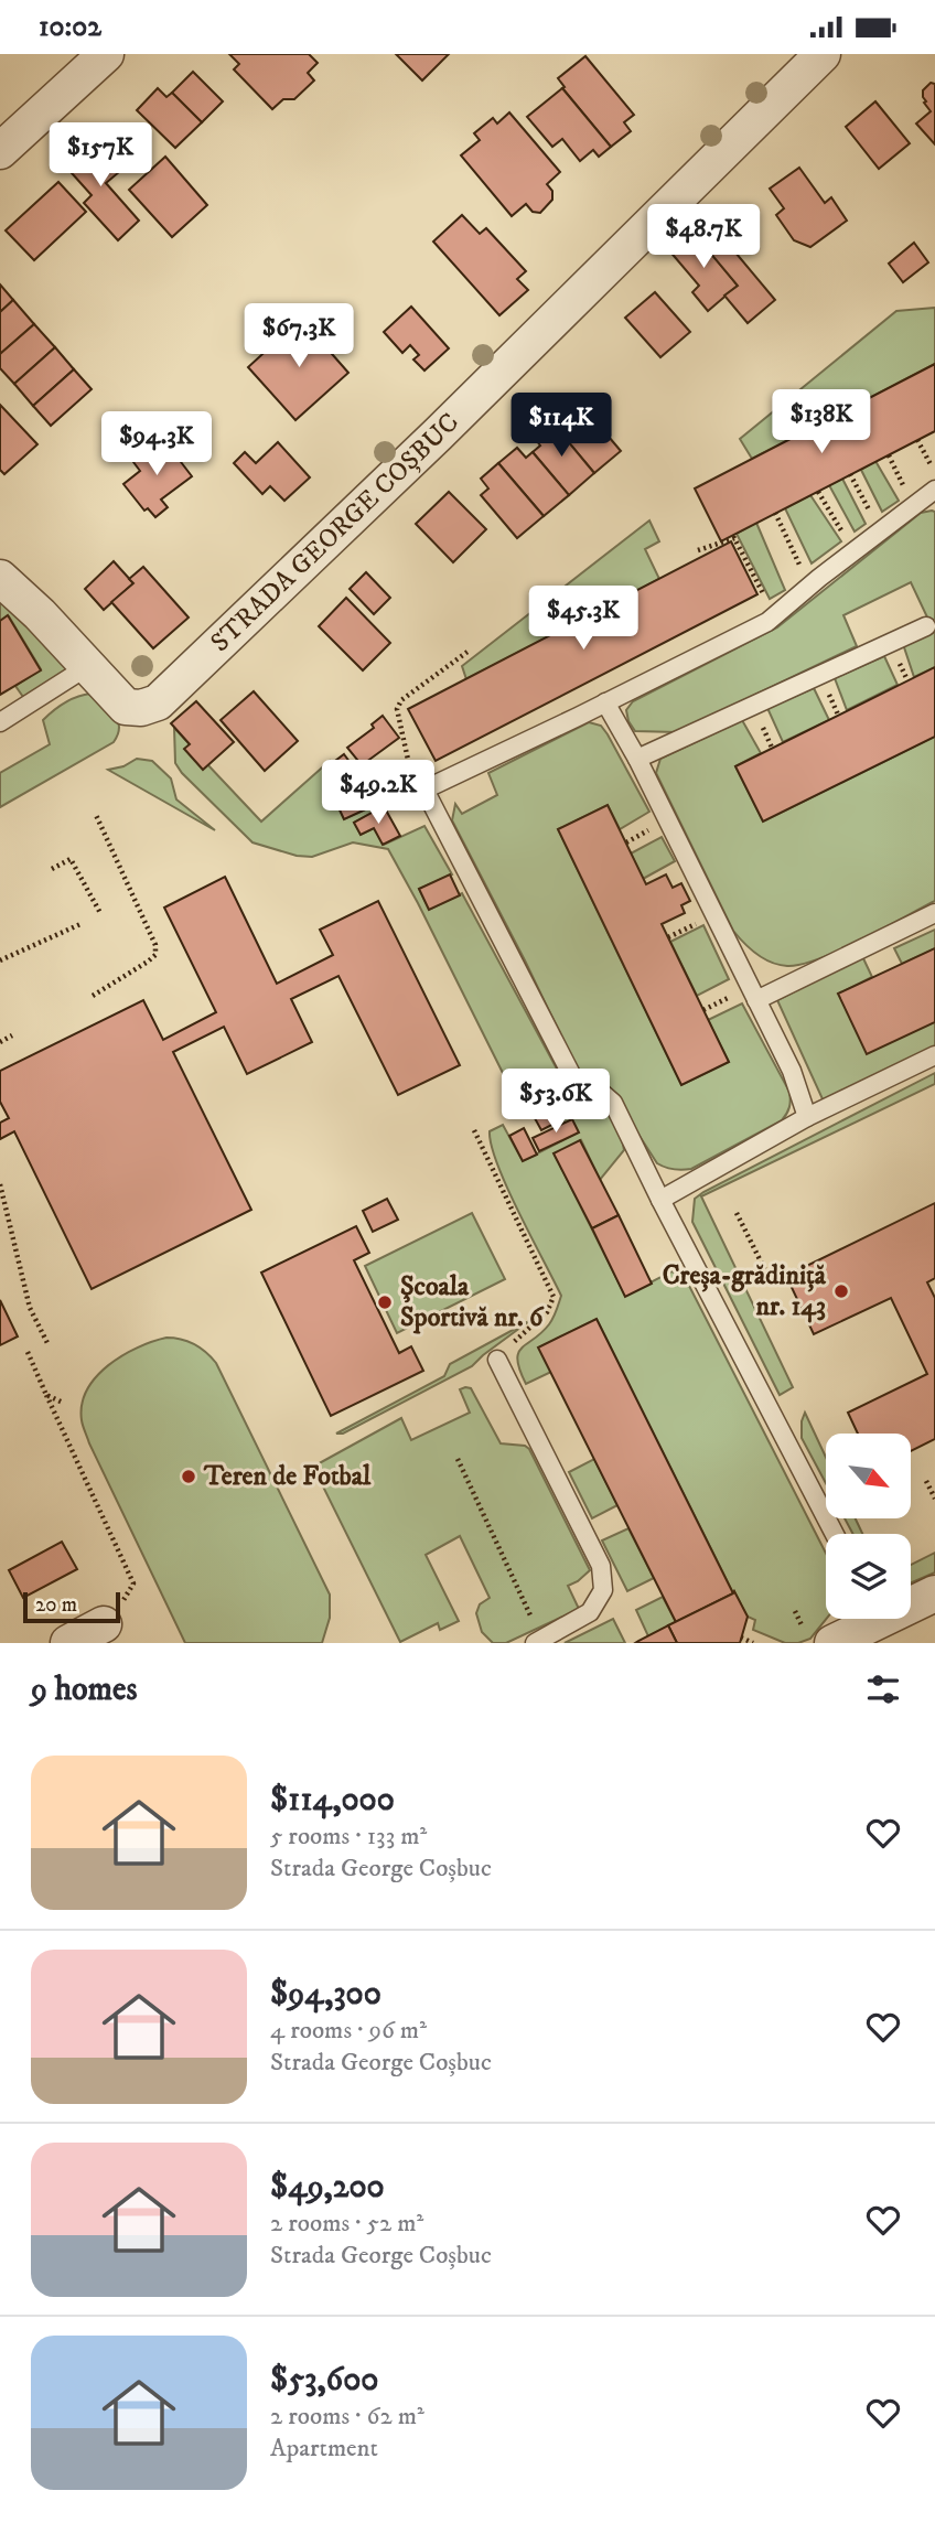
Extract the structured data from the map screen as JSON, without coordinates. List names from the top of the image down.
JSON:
{
  "streets": {
    "street": ["STRADA GEORGE COȘBUC"]
  },
  "places": ["Creșa-grădiniță nr. 143", "Şcoala Sportivă nr. 6", "Teren de Fotbal"],
  "scale_bar": "20 m",
  "north": "bottom right",
  "page": {
    "status": "10:02",
    "price": [
      "$157K",
      "$48.7K",
      "$67.3K",
      "$138K",
      "$114K",
      "$94.3K",
      "$45.3K",
      "$49.2K",
      "$53.6K"
    ],
    "scale": "20 m",
    "heading": "9 homes",
    "list": [
      {
        "name": "$114,000",
        "note": "5 rooms · 133 m² · Strada George Coșbuc"
      },
      {
        "name": "$94,300",
        "note": "4 rooms · 96 m² · Strada George Coșbuc"
      },
      {
        "name": "$49,200",
        "note": "2 rooms · 52 m² · Strada George Coșbuc"
      },
      {
        "name": "$53,600",
        "note": "2 rooms · 62 m² · Apartment"
      }
    ]
  }
}
